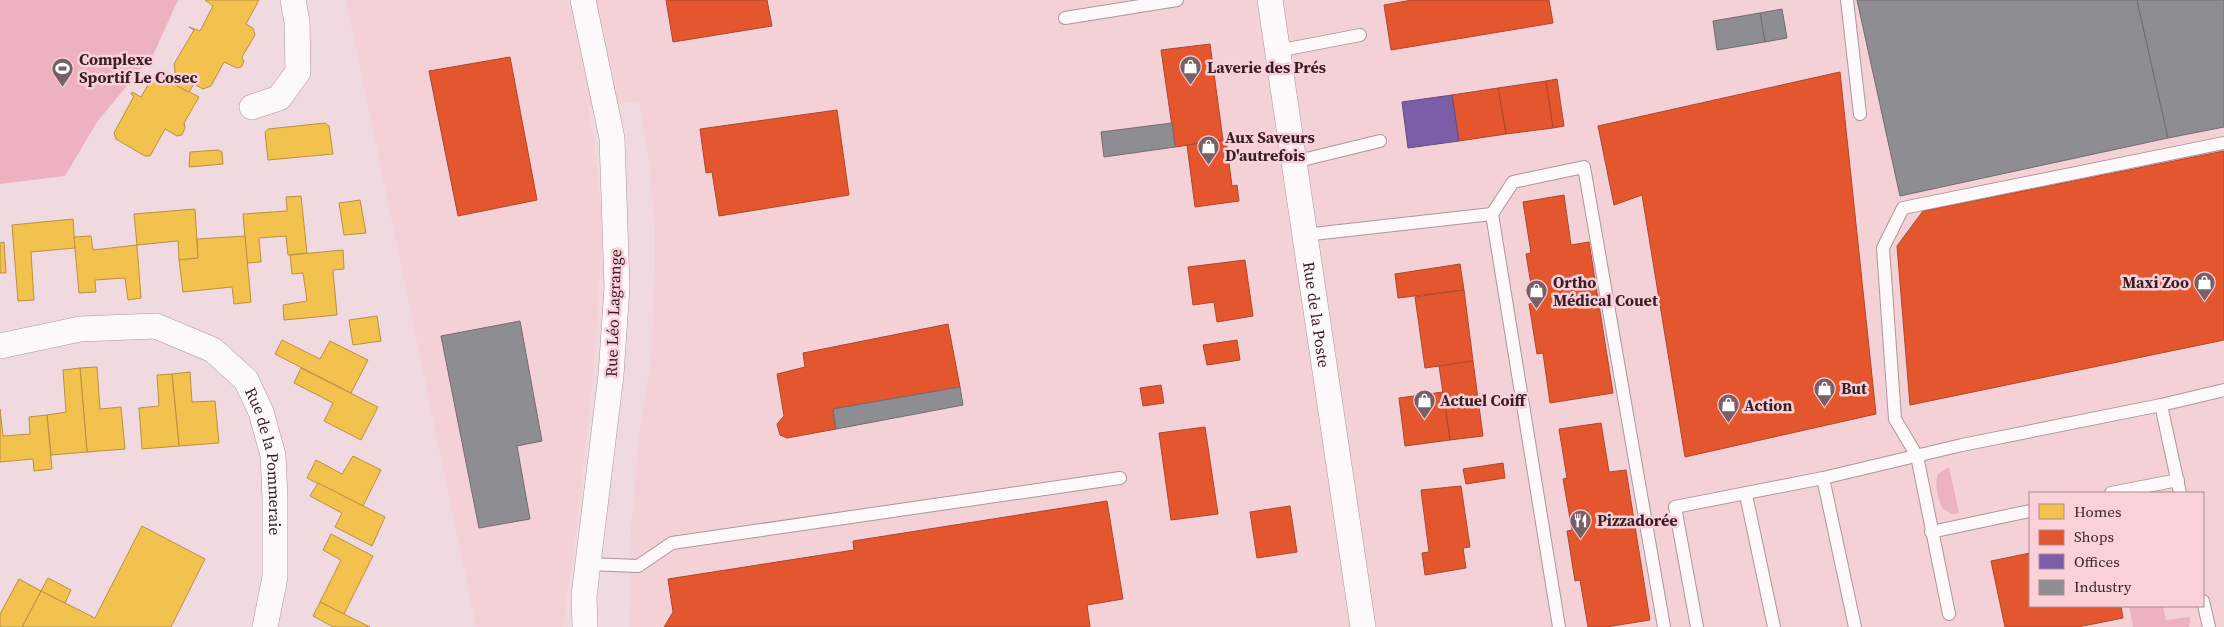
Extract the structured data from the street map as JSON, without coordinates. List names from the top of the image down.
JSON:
{
  "streets": {
    "street": ["Rue Léo Lagrange", "Rue de la Poste", "Rue de la Pommeraie"]
  },
  "places": {
    "shop": [
      "Laverie des Prés",
      "Aux Saveurs D'autrefois",
      "Maxi Zoo",
      "Ortho Médical Couet",
      "But",
      "Actuel Coiff",
      "Action"
    ],
    "sports": ["Complexe Sportif Le Cosec"],
    "restaurant": ["Pizzadorée"]
  },
  "legend": [
    "Homes",
    "Shops",
    "Offices",
    "Industry"
  ]
}
